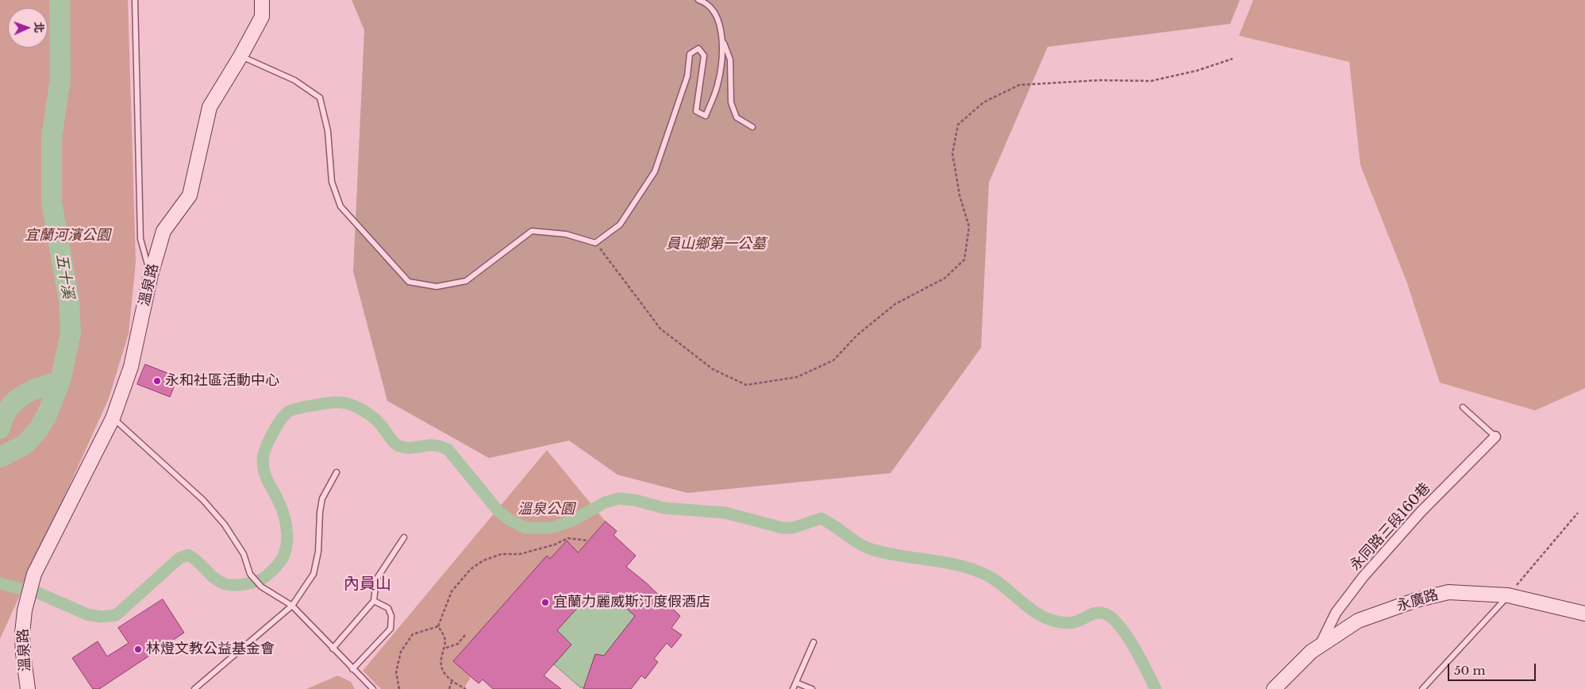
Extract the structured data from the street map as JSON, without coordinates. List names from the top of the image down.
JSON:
{
  "streets": {
    "street": ["溫泉路", "永同路三段160巷", "永廣路"]
  },
  "crossings": [
    ["永同路三段160巷", "永廣路"]
  ],
  "districts": ["內員山"],
  "water": ["五十溪"],
  "parks": ["宜蘭河濱公園", "員山鄉第一公墓", "溫泉公園"],
  "places": ["永和社區活動中心", "宜蘭力麗威斯汀度假酒店", "林燈文教公益基金會"],
  "scale_bar": "50 m",
  "north": "right"
}
